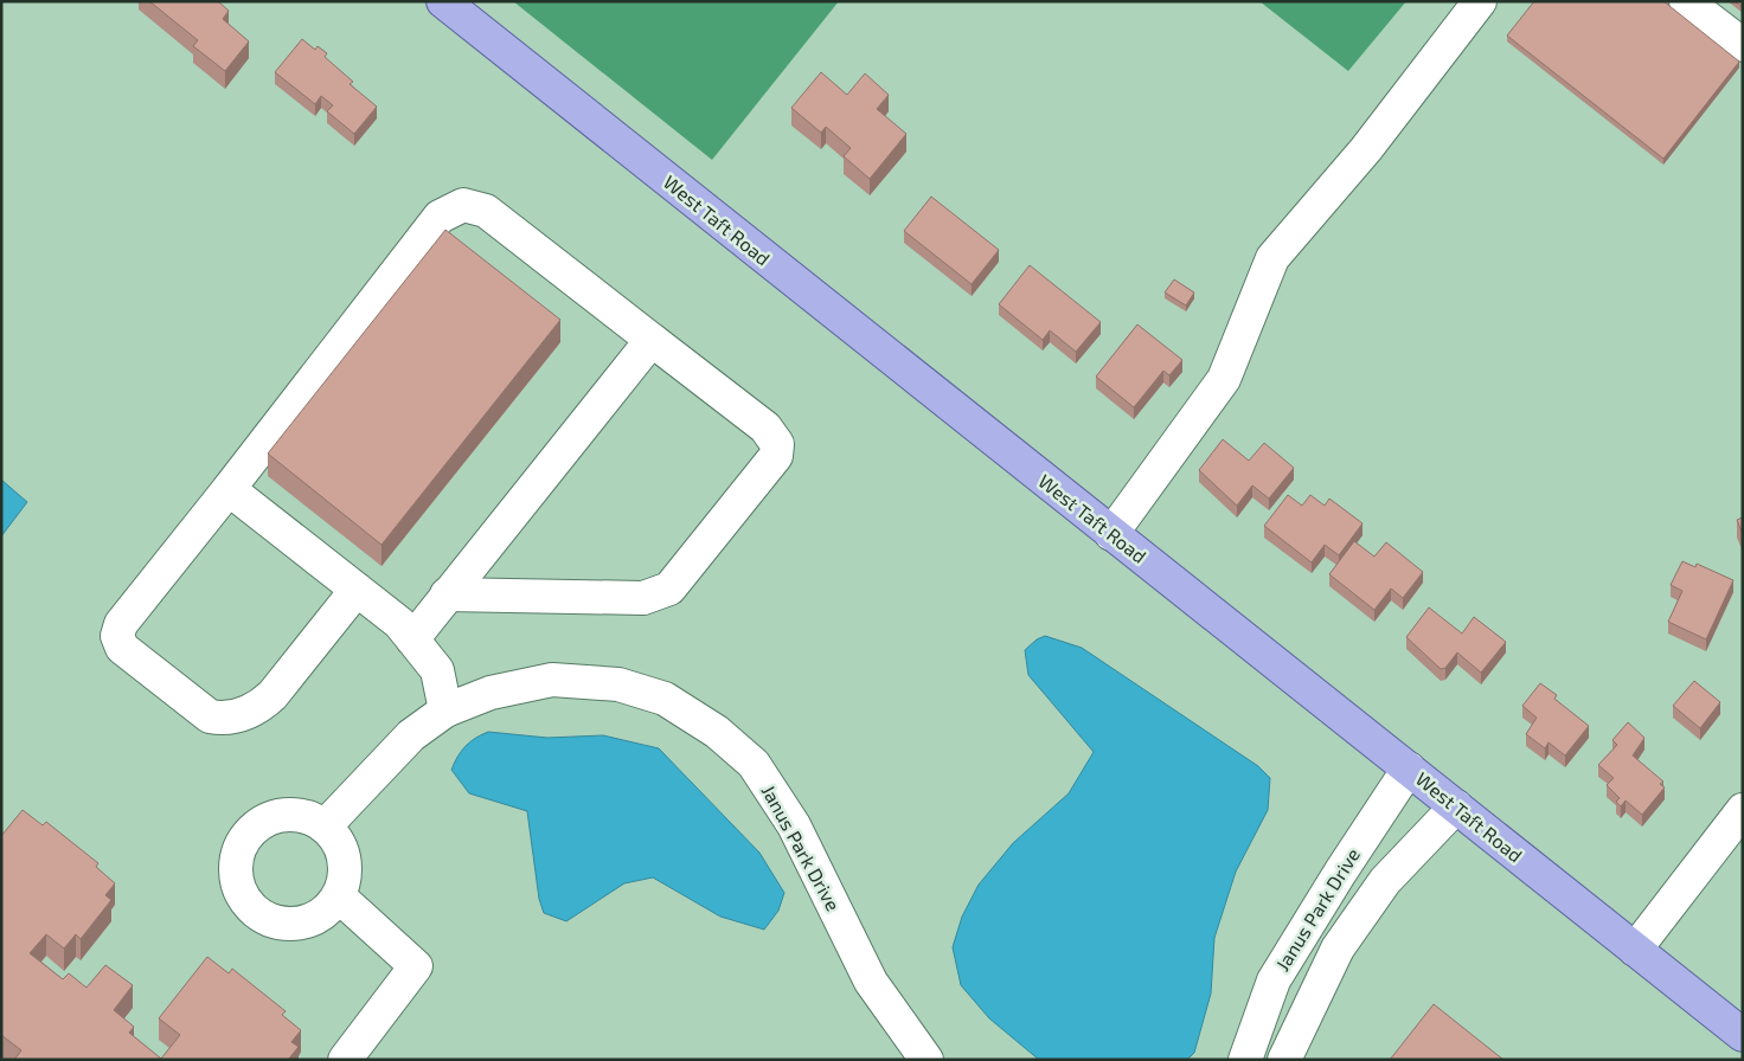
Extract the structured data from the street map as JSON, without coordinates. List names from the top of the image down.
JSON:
{
  "streets": {
    "main road": ["West Taft Road"],
    "street": ["Janus Park Drive"]
  },
  "crossings": [
    ["West Taft Road", "Janus Park Drive"]
  ]
}
